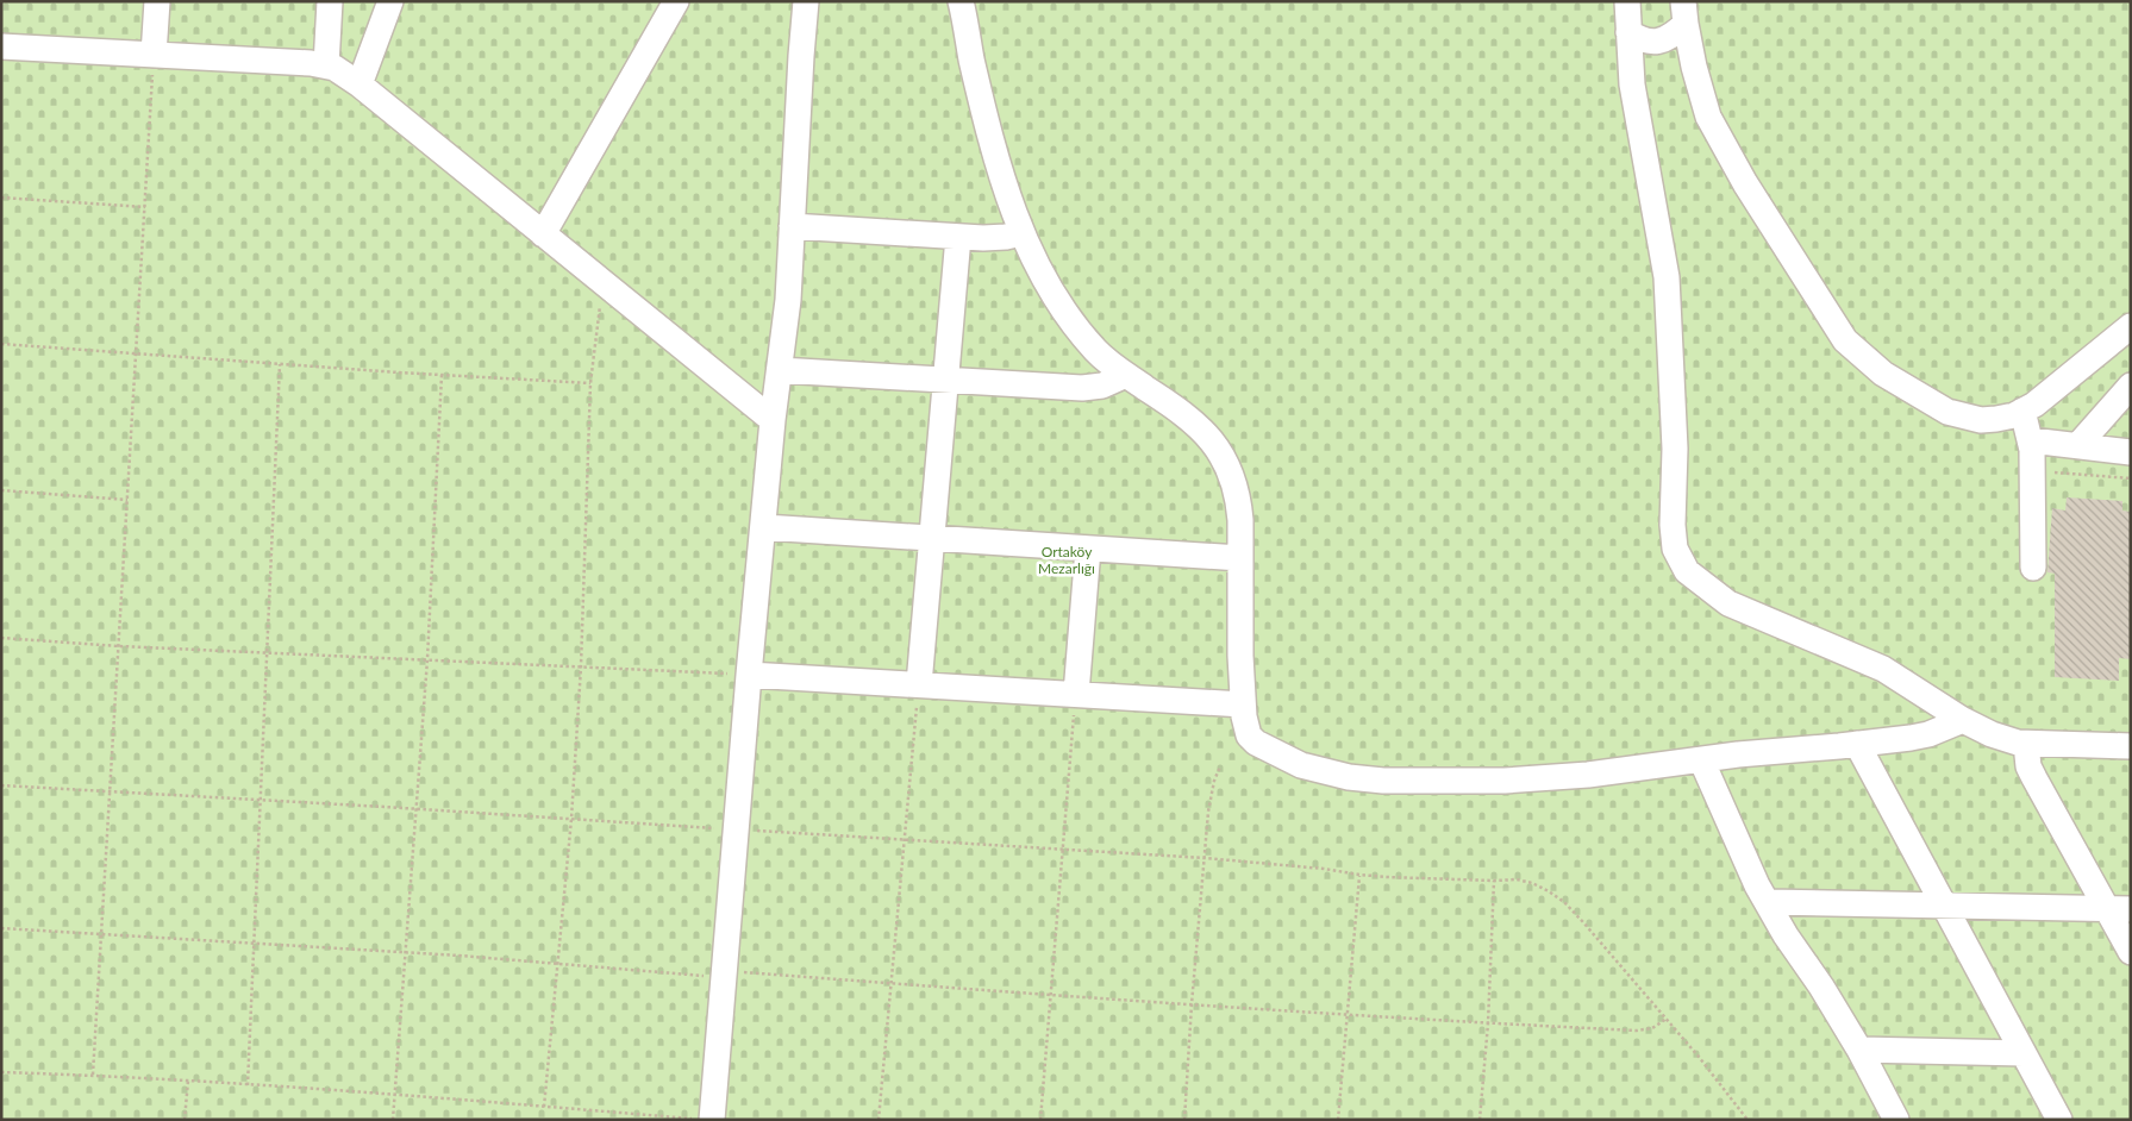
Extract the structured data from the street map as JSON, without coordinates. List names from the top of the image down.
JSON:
{
  "parks": ["Ortaköy Mezarlığı"]
}
